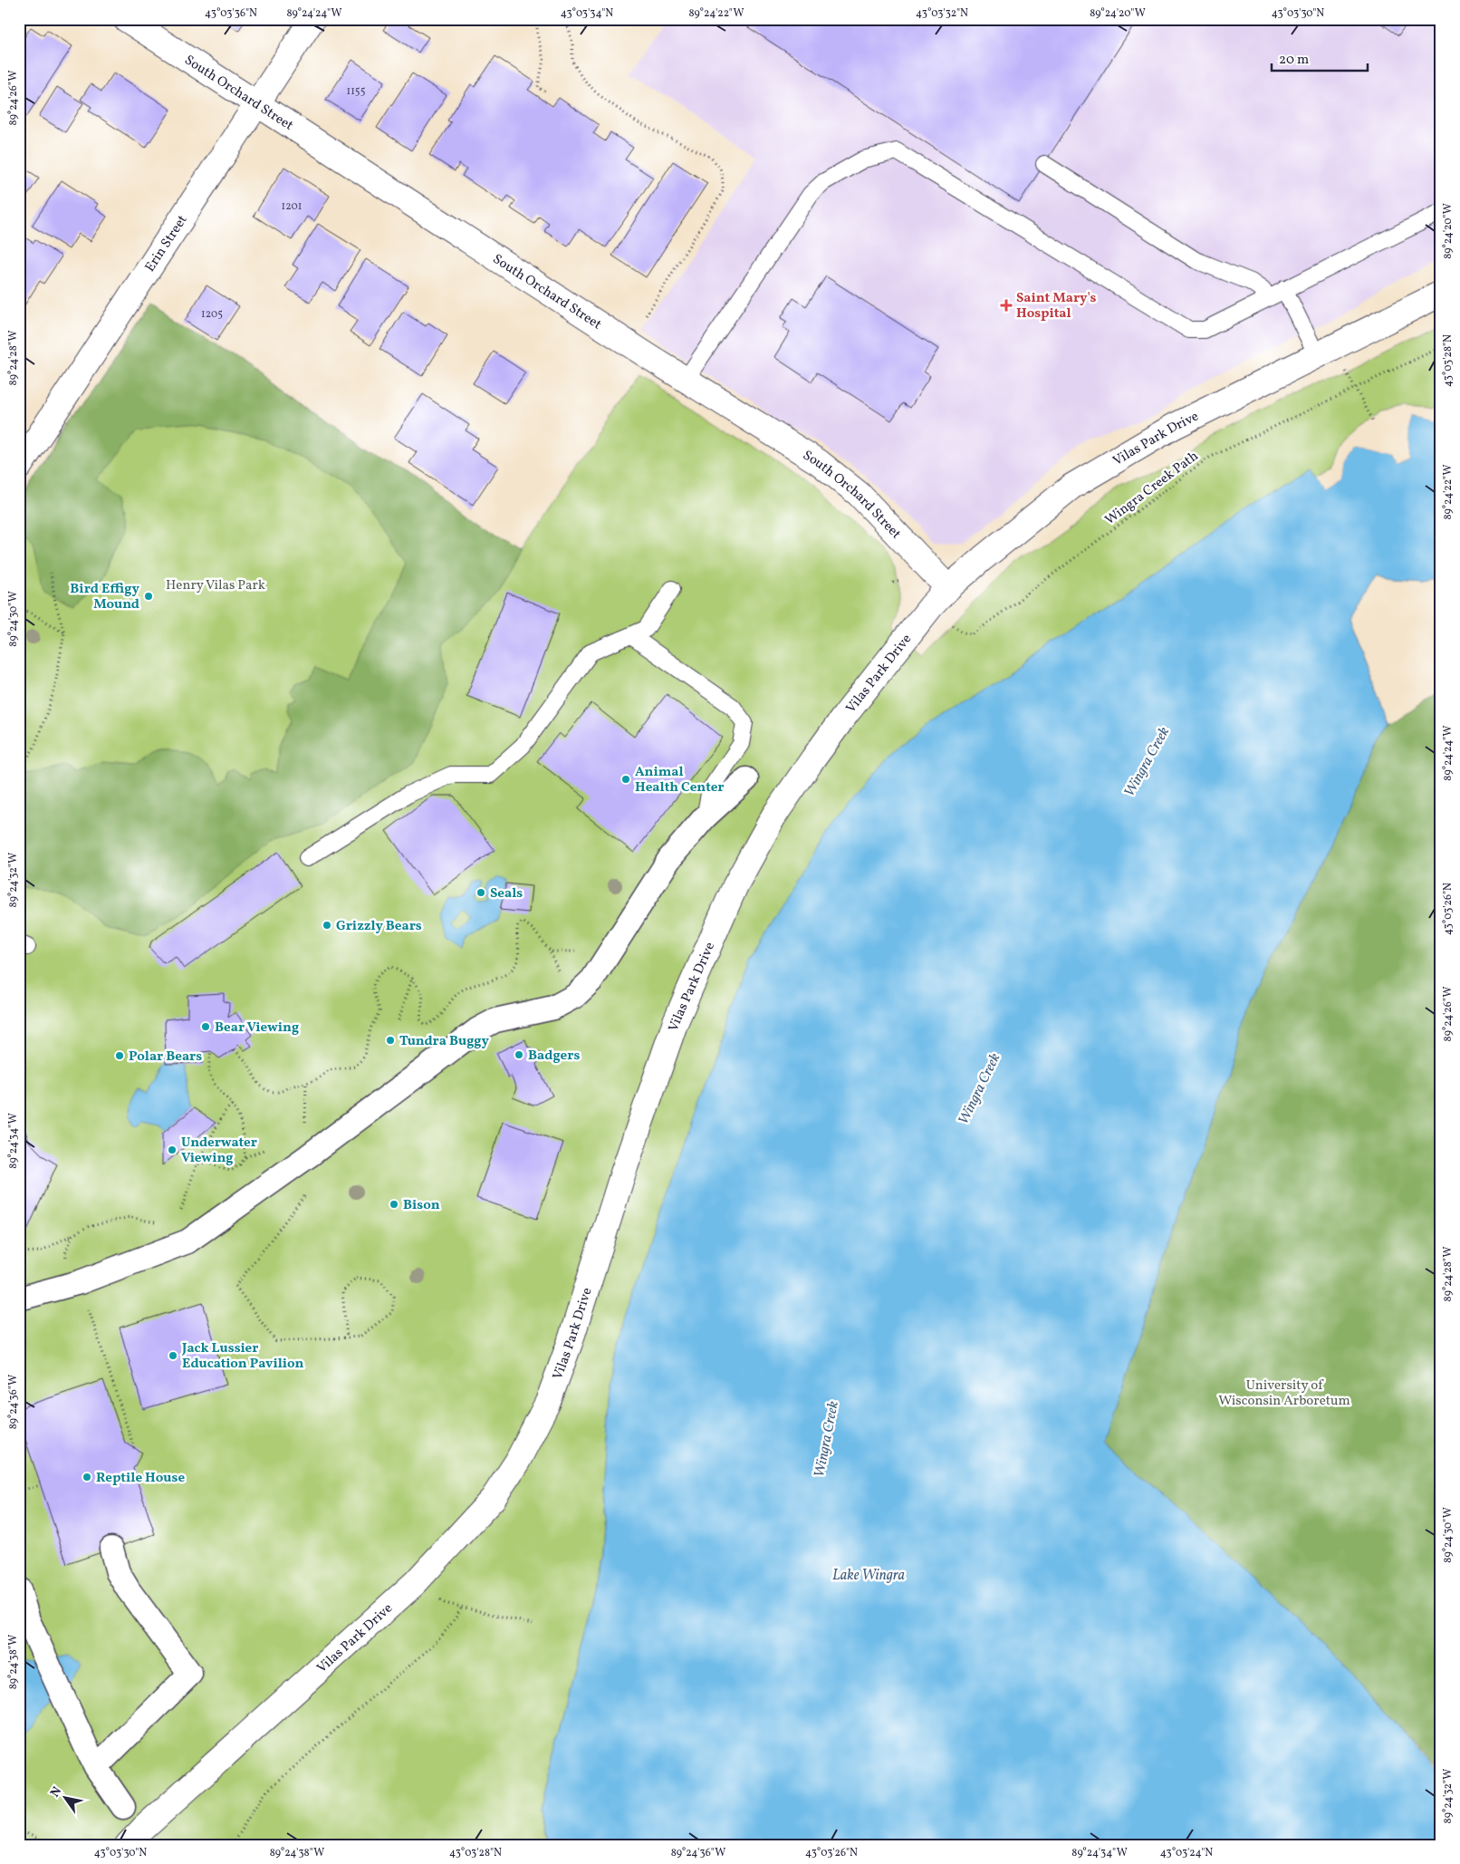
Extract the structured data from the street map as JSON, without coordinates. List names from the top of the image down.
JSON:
{
  "streets": {
    "street": ["South Orchard Street", "Erin Street", "Vilas Park Drive"],
    "path": ["Wingra Creek Path"]
  },
  "crossings": [
    ["South Orchard Street", "Erin Street"],
    ["South Orchard Street", "Vilas Park Drive"],
    ["Vilas Park Drive", "Wingra Creek Path"]
  ],
  "water": ["Wingra Creek", "Lake Wingra"],
  "parks": ["Henry Vilas Park", "University of Wisconsin Arboretum"],
  "places": {
    "health": ["Saint Mary's Hospital"],
    "other": [
      "Bird Effigy Mound",
      "Animal Health Center",
      "Seals",
      "Grizzly Bears",
      "Bear Viewing",
      "Tundra Buggy",
      "Badgers",
      "Polar Bears",
      "Underwater Viewing",
      "Bison",
      "Jack Lussier Education Pavilion",
      "Reptile House"
    ]
  },
  "house_numbers": ["1155", "1201", "1205"],
  "scale_bar": "20 m",
  "north": "top left",
  "coordinates": [
    "43°03'36\"N",
    "89°24'24\"W",
    "43°03'34\"N",
    "89°24'22\"W",
    "43°03'32\"N",
    "89°24'20\"W",
    "43°03'30\"N",
    "89°24'26\"W",
    "89°24'28\"W",
    "43°03'28\"N",
    "89°24'30\"W",
    "89°24'32\"W",
    "43°03'26\"N",
    "89°24'34\"W",
    "89°24'36\"W",
    "89°24'38\"W",
    "43°03'24\"N"
  ]
}
